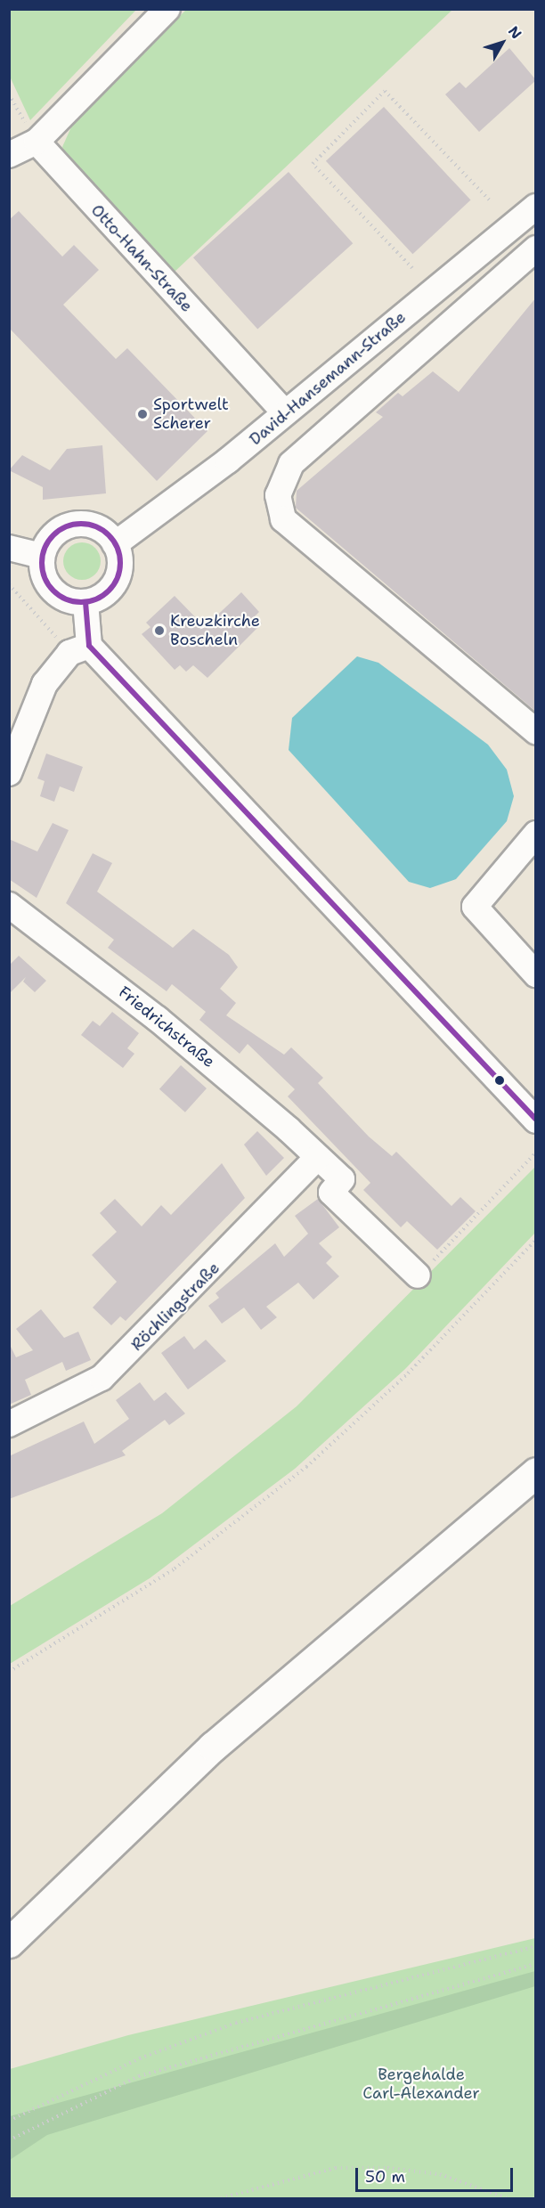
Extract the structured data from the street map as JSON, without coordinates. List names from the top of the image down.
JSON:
{
  "streets": {
    "street": [
      "Otto-Hahn-Straße",
      "David-Hansemann-Straße",
      "Friedrichstraße",
      "Röchlingstraße"
    ]
  },
  "crossings": [
    ["Otto-Hahn-Straße", "David-Hansemann-Straße"],
    ["Friedrichstraße", "Röchlingstraße"]
  ],
  "parks": ["Bergehalde Carl-Alexander"],
  "places": ["Sportwelt Scherer", "Kreuzkirche Boscheln"],
  "scale_bar": "50 m",
  "north": "top right"
}
